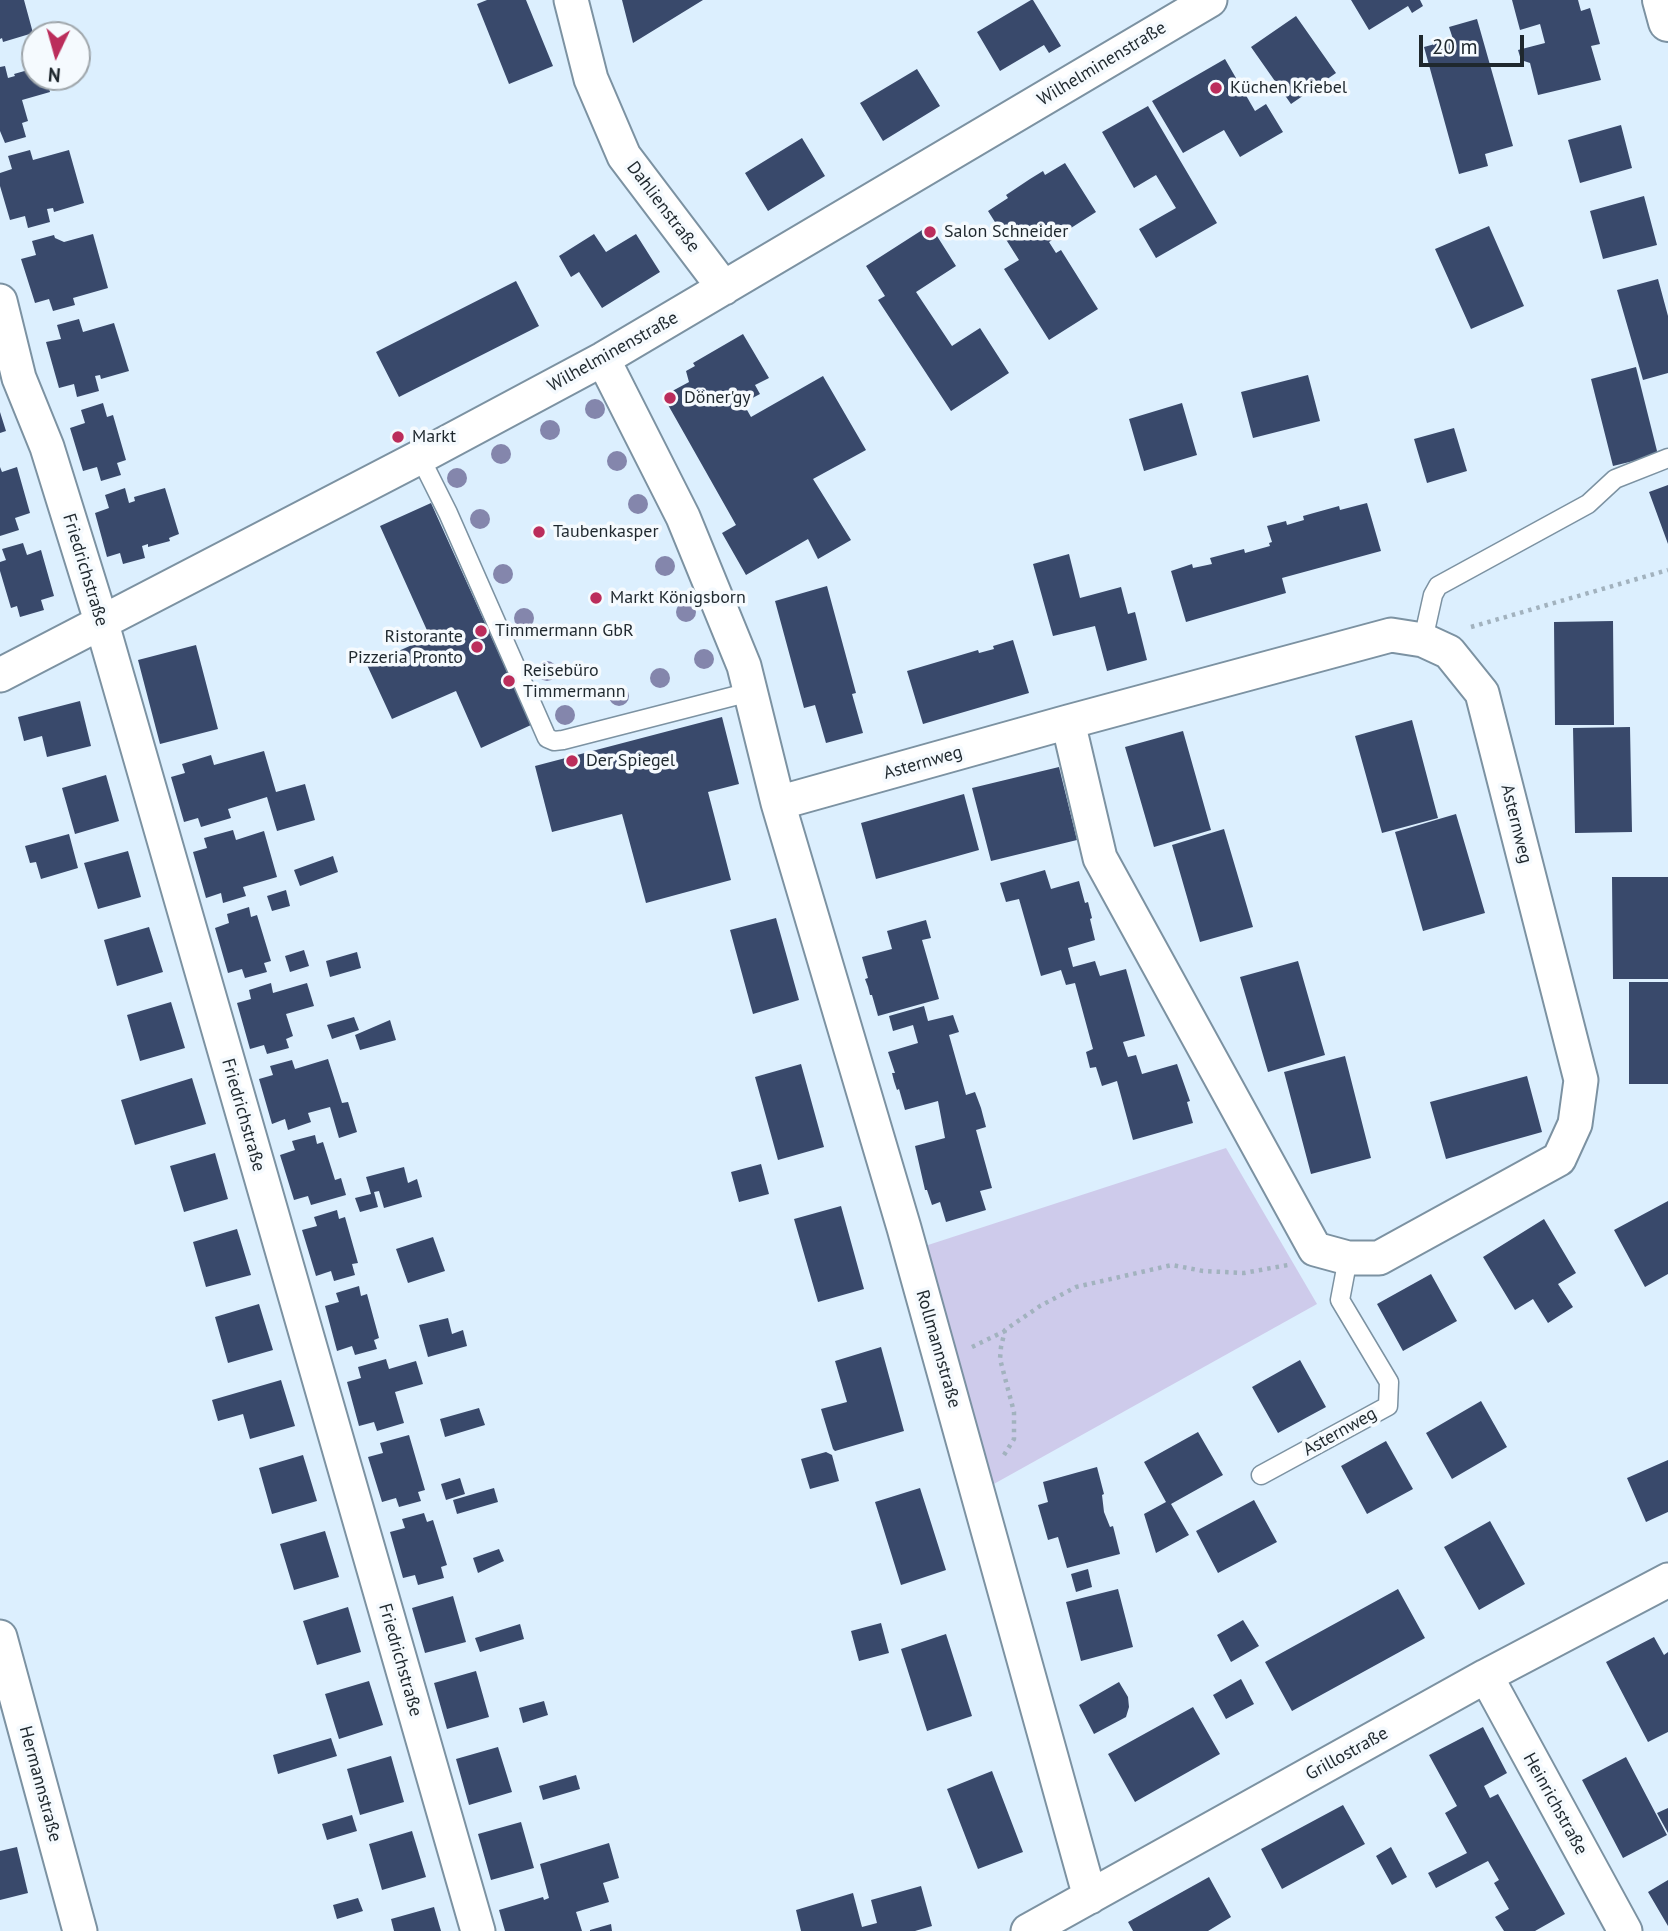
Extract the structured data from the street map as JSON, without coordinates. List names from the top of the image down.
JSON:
{
  "streets": {
    "street": [
      "Wilhelminenstraße",
      "Dahlienstraße",
      "Friedrichstraße",
      "Asternweg",
      "Rollmannstraße",
      "Grillostraße",
      "Hermannstraße",
      "Heinrichstraße"
    ]
  },
  "crossings": [
    ["Wilhelminenstraße", "Dahlienstraße"],
    ["Wilhelminenstraße", "Friedrichstraße"],
    ["Asternweg", "Rollmannstraße"],
    ["Rollmannstraße", "Grillostraße"],
    ["Grillostraße", "Heinrichstraße"]
  ],
  "places": [
    "Küchen Kriebel",
    "Salon Schneider",
    "Döner'gy",
    "Markt",
    "Taubenkasper",
    "Markt Königsborn",
    "Timmermann GbR",
    "Ristorante Pizzeria Pronto",
    "Reisebüro Timmermann",
    "Der Spiegel"
  ],
  "scale_bar": "20 m",
  "north": "bottom"
}
